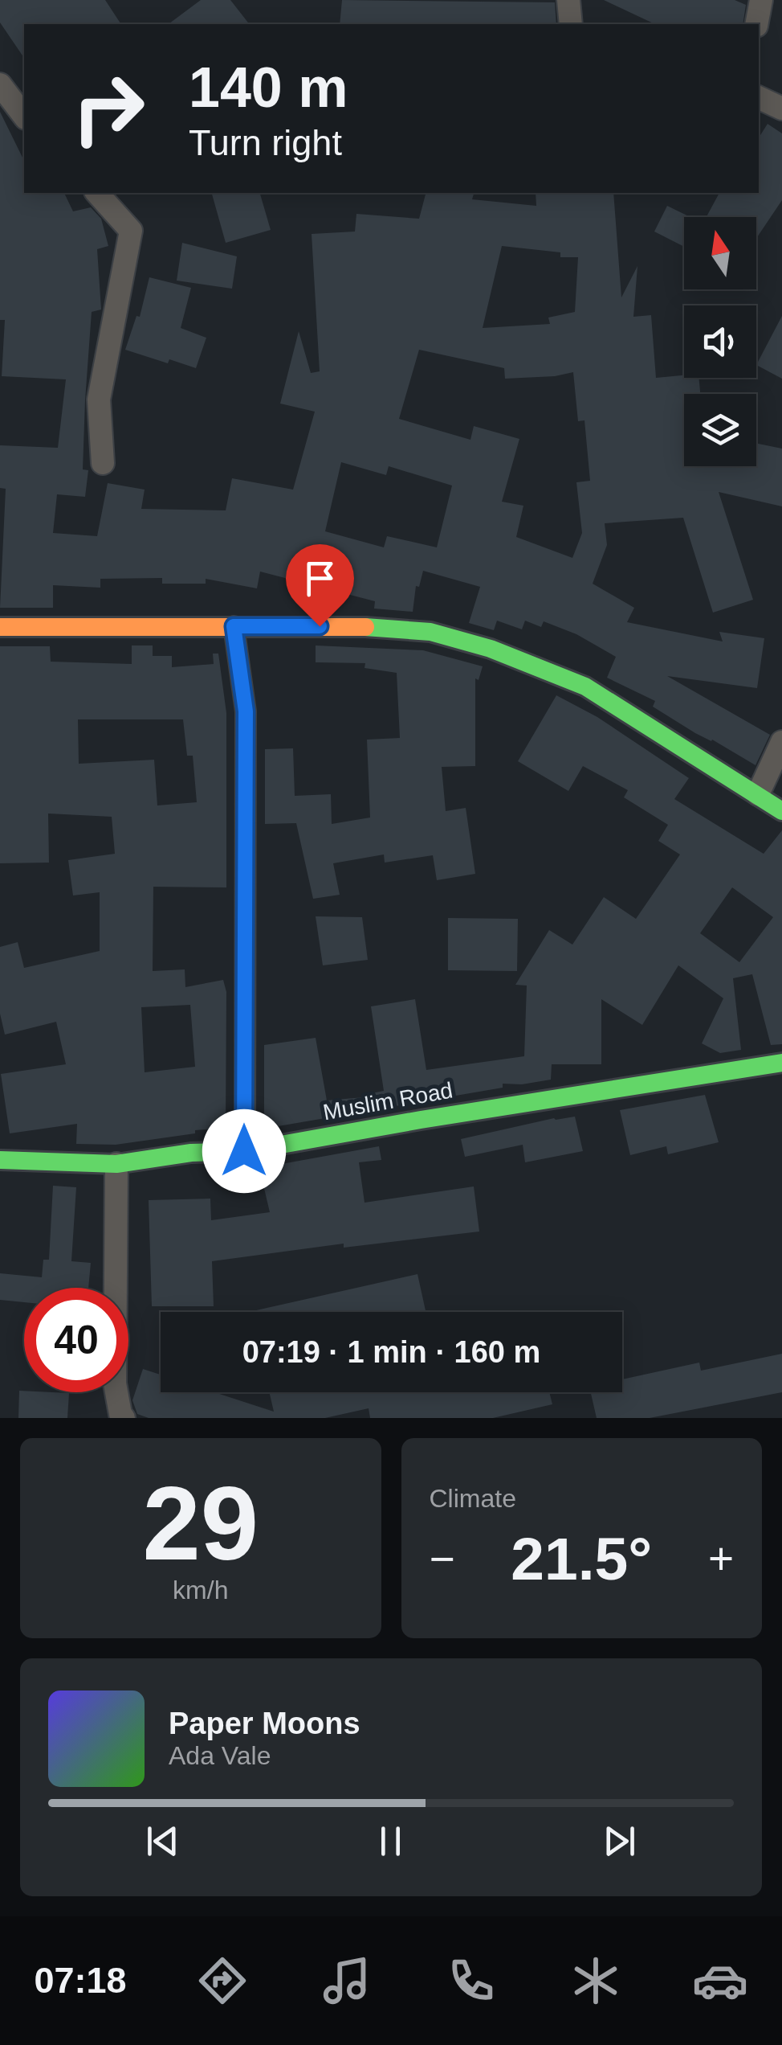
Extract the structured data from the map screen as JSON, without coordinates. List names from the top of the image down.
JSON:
{
  "streets": {
    "street": ["Muslim Road"]
  },
  "north": "top",
  "page": {
    "turn": ["140 m", "Turn right"],
    "limit": "40",
    "trip": "07:19 · 1 min · 160 m",
    "tile": [
      ["29", "km/h"],
      "Climate"
    ],
    "heat": ["−", "21.5°", "+"],
    "song": ["Paper Moons", "Ada Vale"],
    "tabs": "07:18"
  }
}
